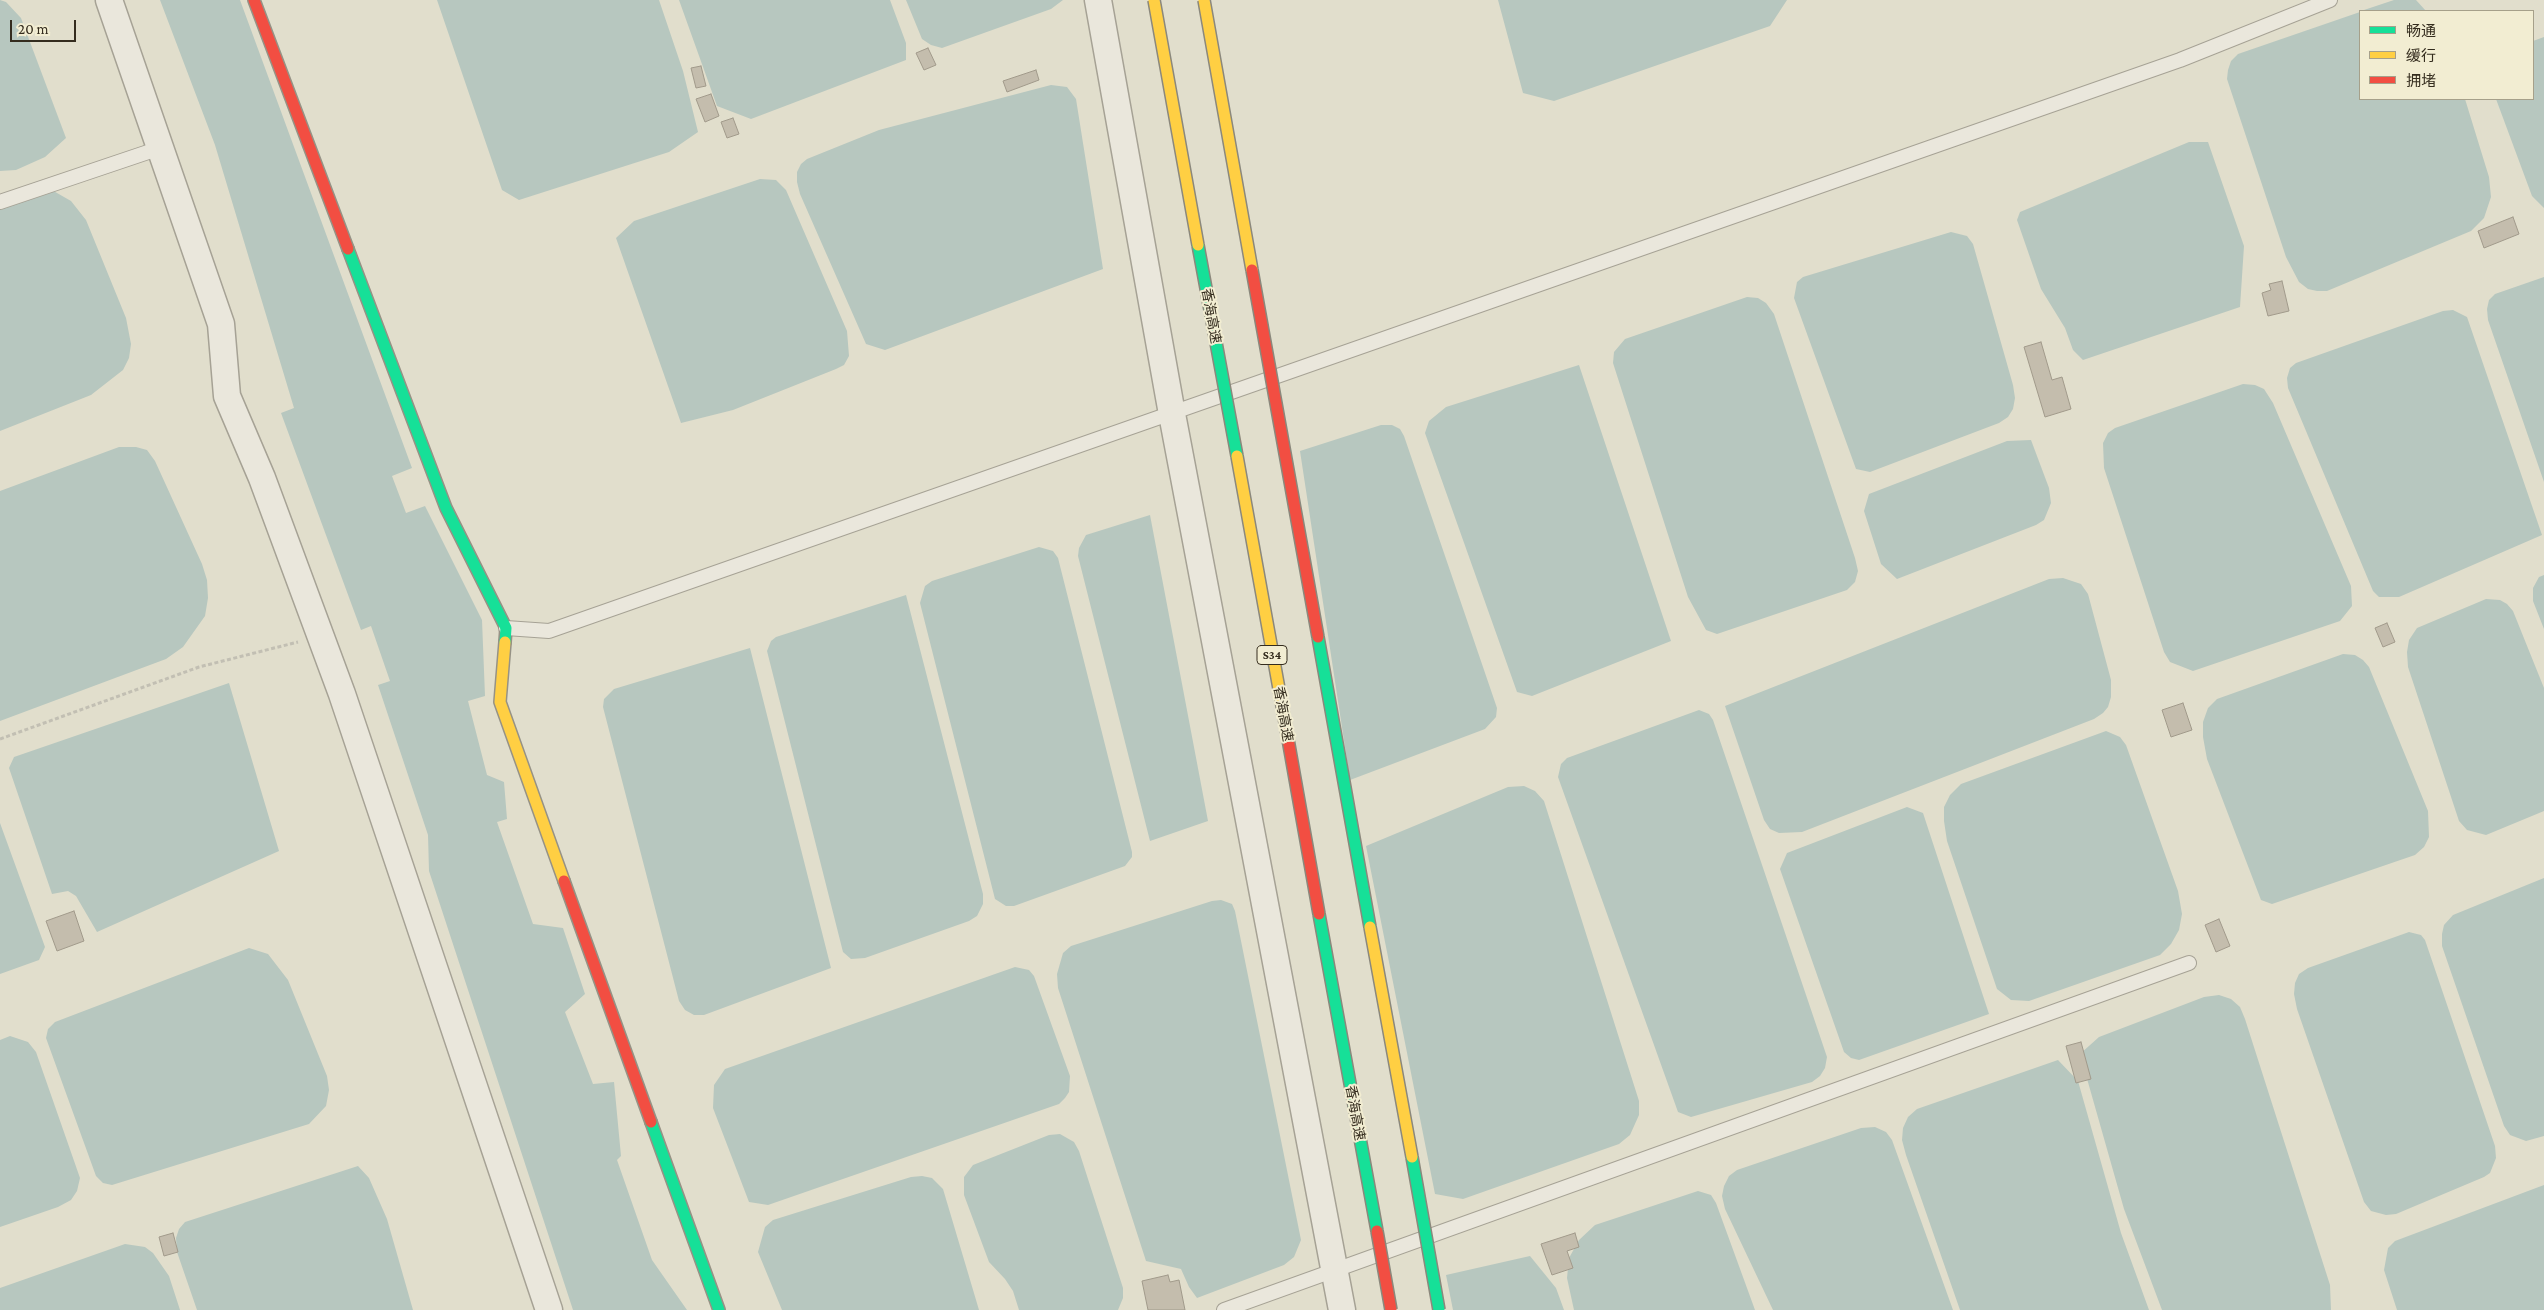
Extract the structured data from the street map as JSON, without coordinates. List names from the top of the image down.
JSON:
{
  "streets": {
    "main road": ["香海高速", "S34"]
  },
  "legend": ["畅通", "缓行", "拥堵"],
  "scale_bar": "20 m"
}
